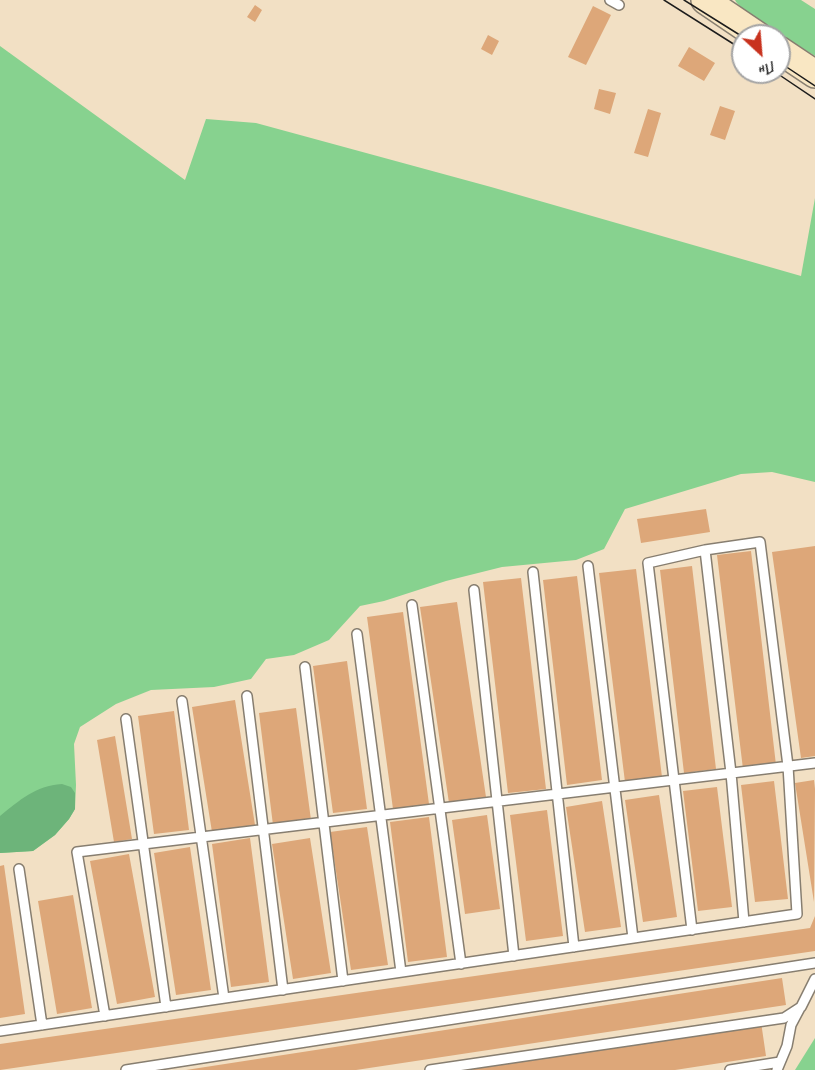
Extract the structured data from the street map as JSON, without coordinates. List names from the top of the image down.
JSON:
{
  "north": "bottom right"
}
